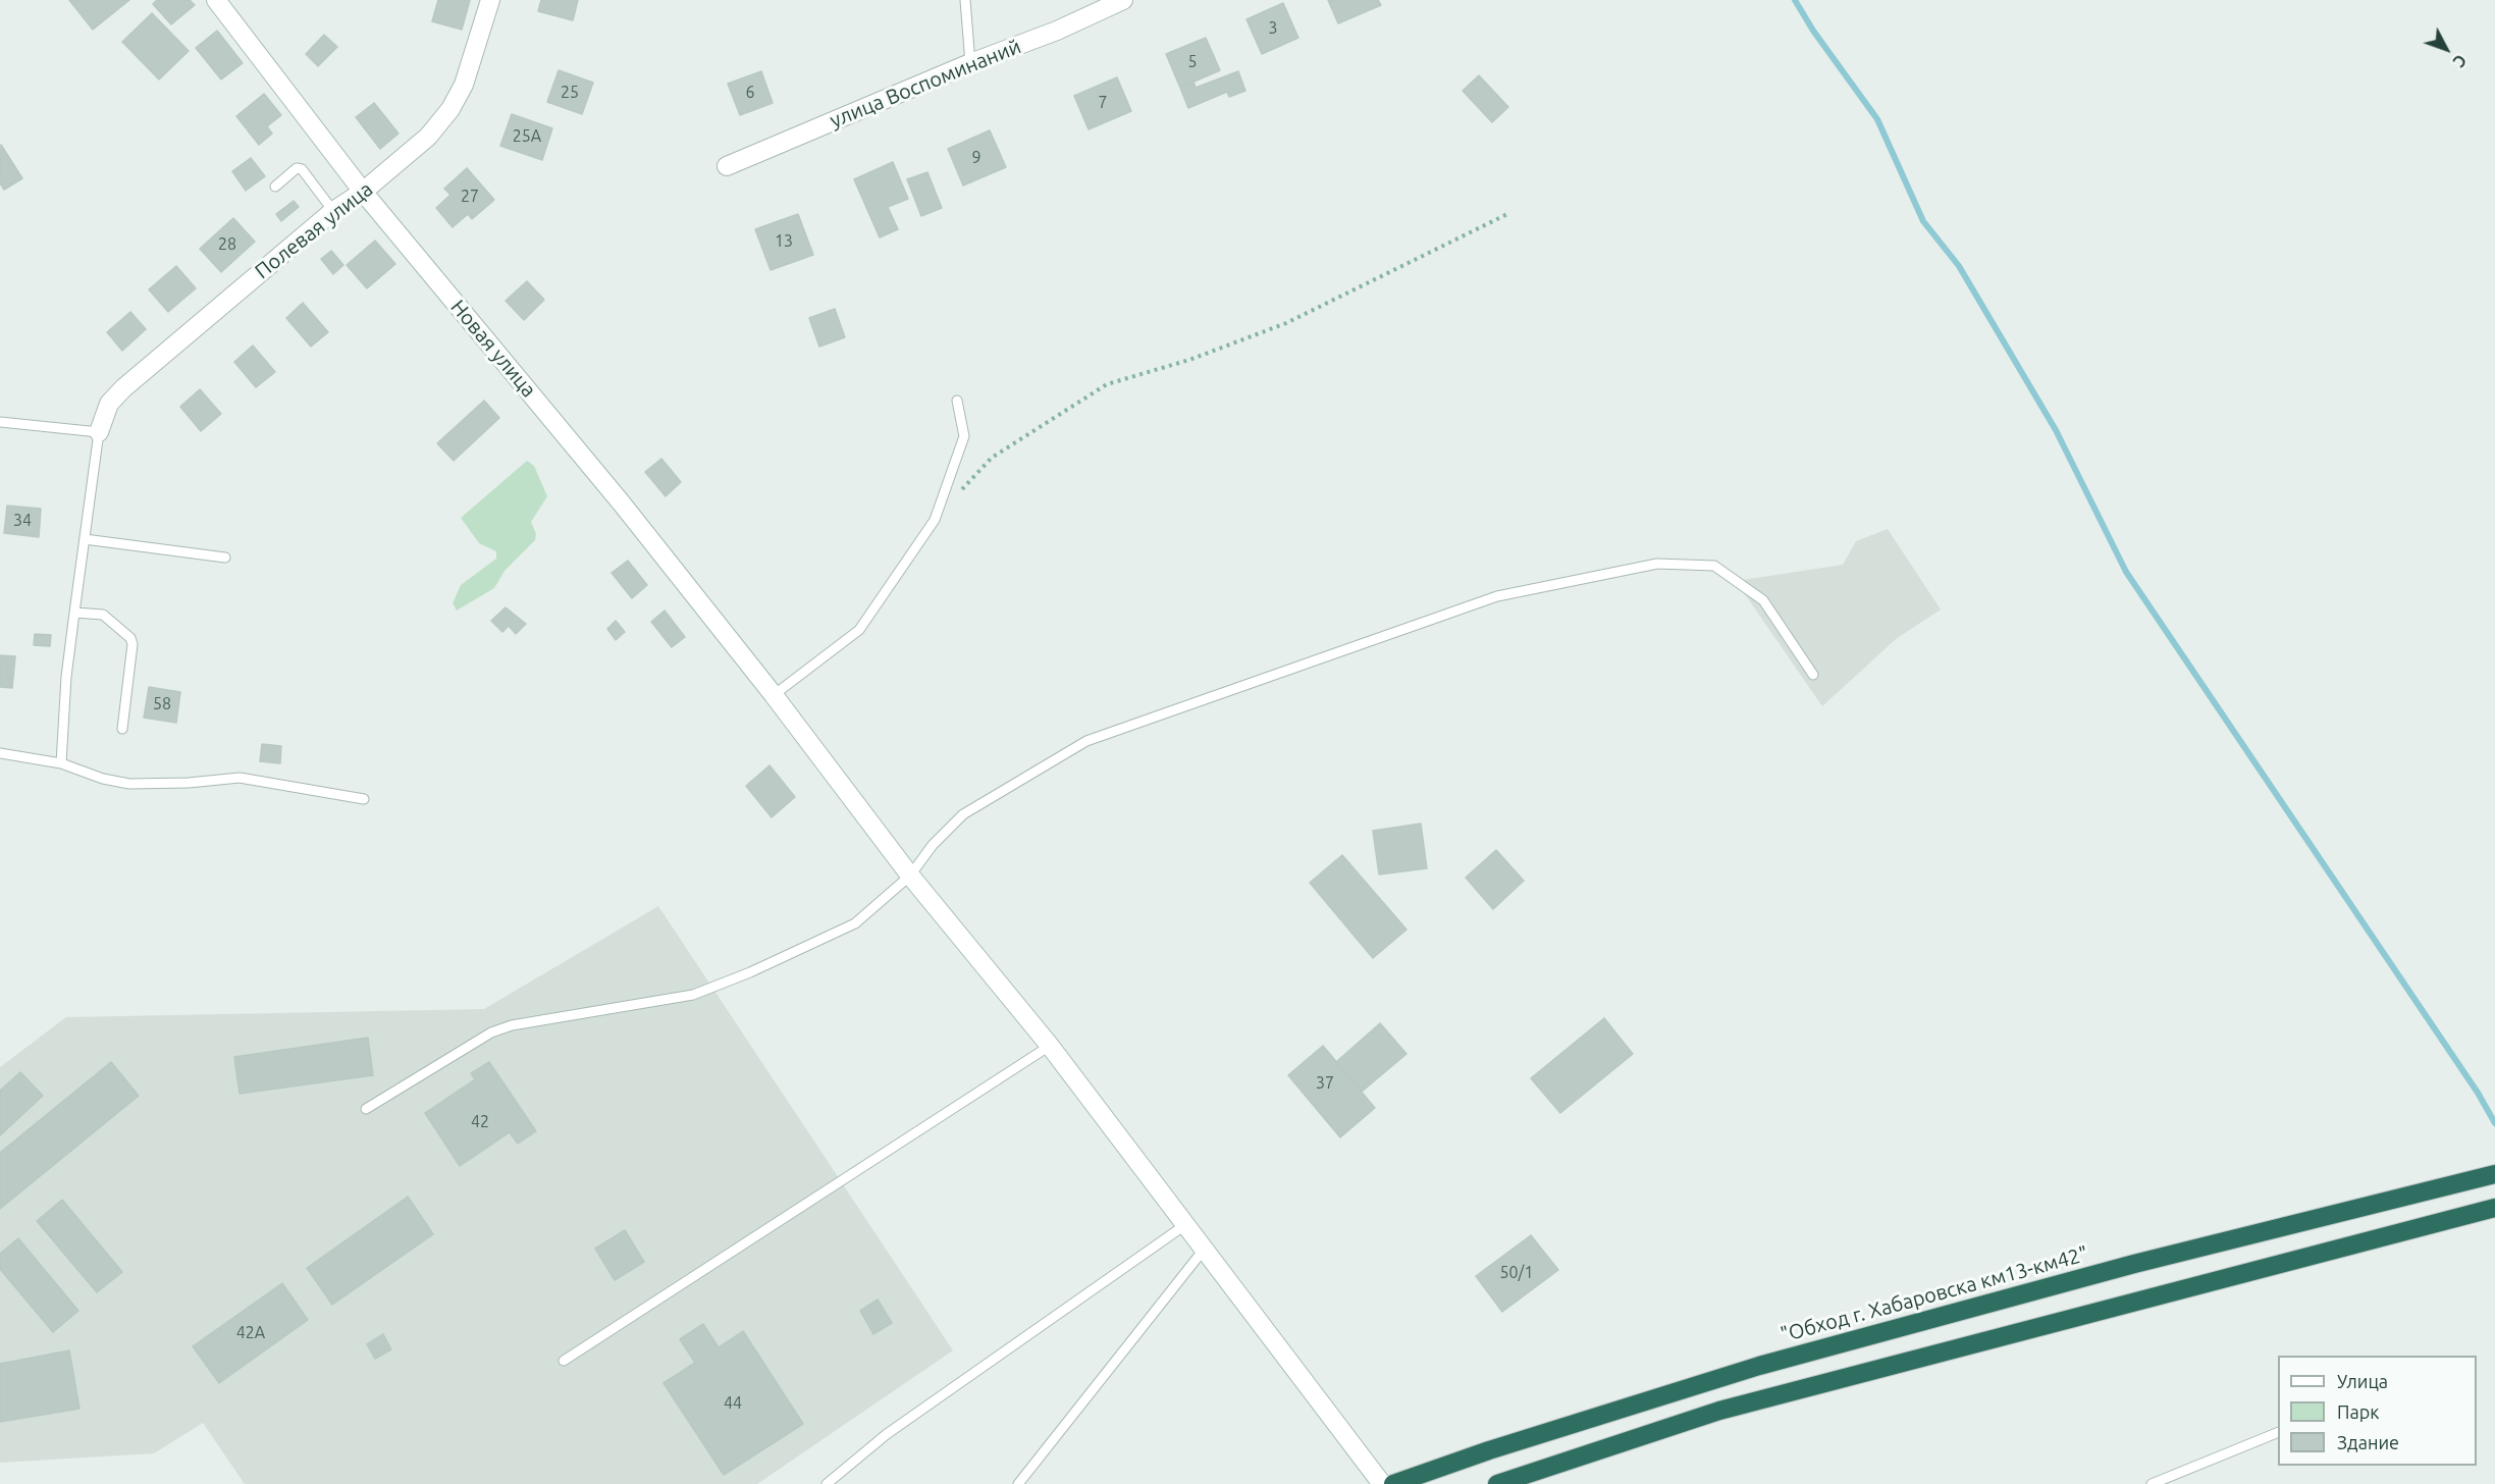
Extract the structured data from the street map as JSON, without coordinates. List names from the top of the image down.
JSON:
{
  "streets": {
    "highway": ["\"Обход г. Хабаровска км13-км42\""],
    "main road": ["улица Воспоминаний", "Полевая улица", "Новая улица"]
  },
  "crossings": [
    ["Полевая улица", "Новая улица"]
  ],
  "house_numbers": [
    "3",
    "5",
    "25",
    "6",
    "7",
    "25А",
    "9",
    "27",
    "13",
    "28",
    "34",
    "58",
    "37",
    "42",
    "50/1",
    "42А",
    "44"
  ],
  "legend": ["Улица", "Парк", "Здание"],
  "north": "bottom right"
}
